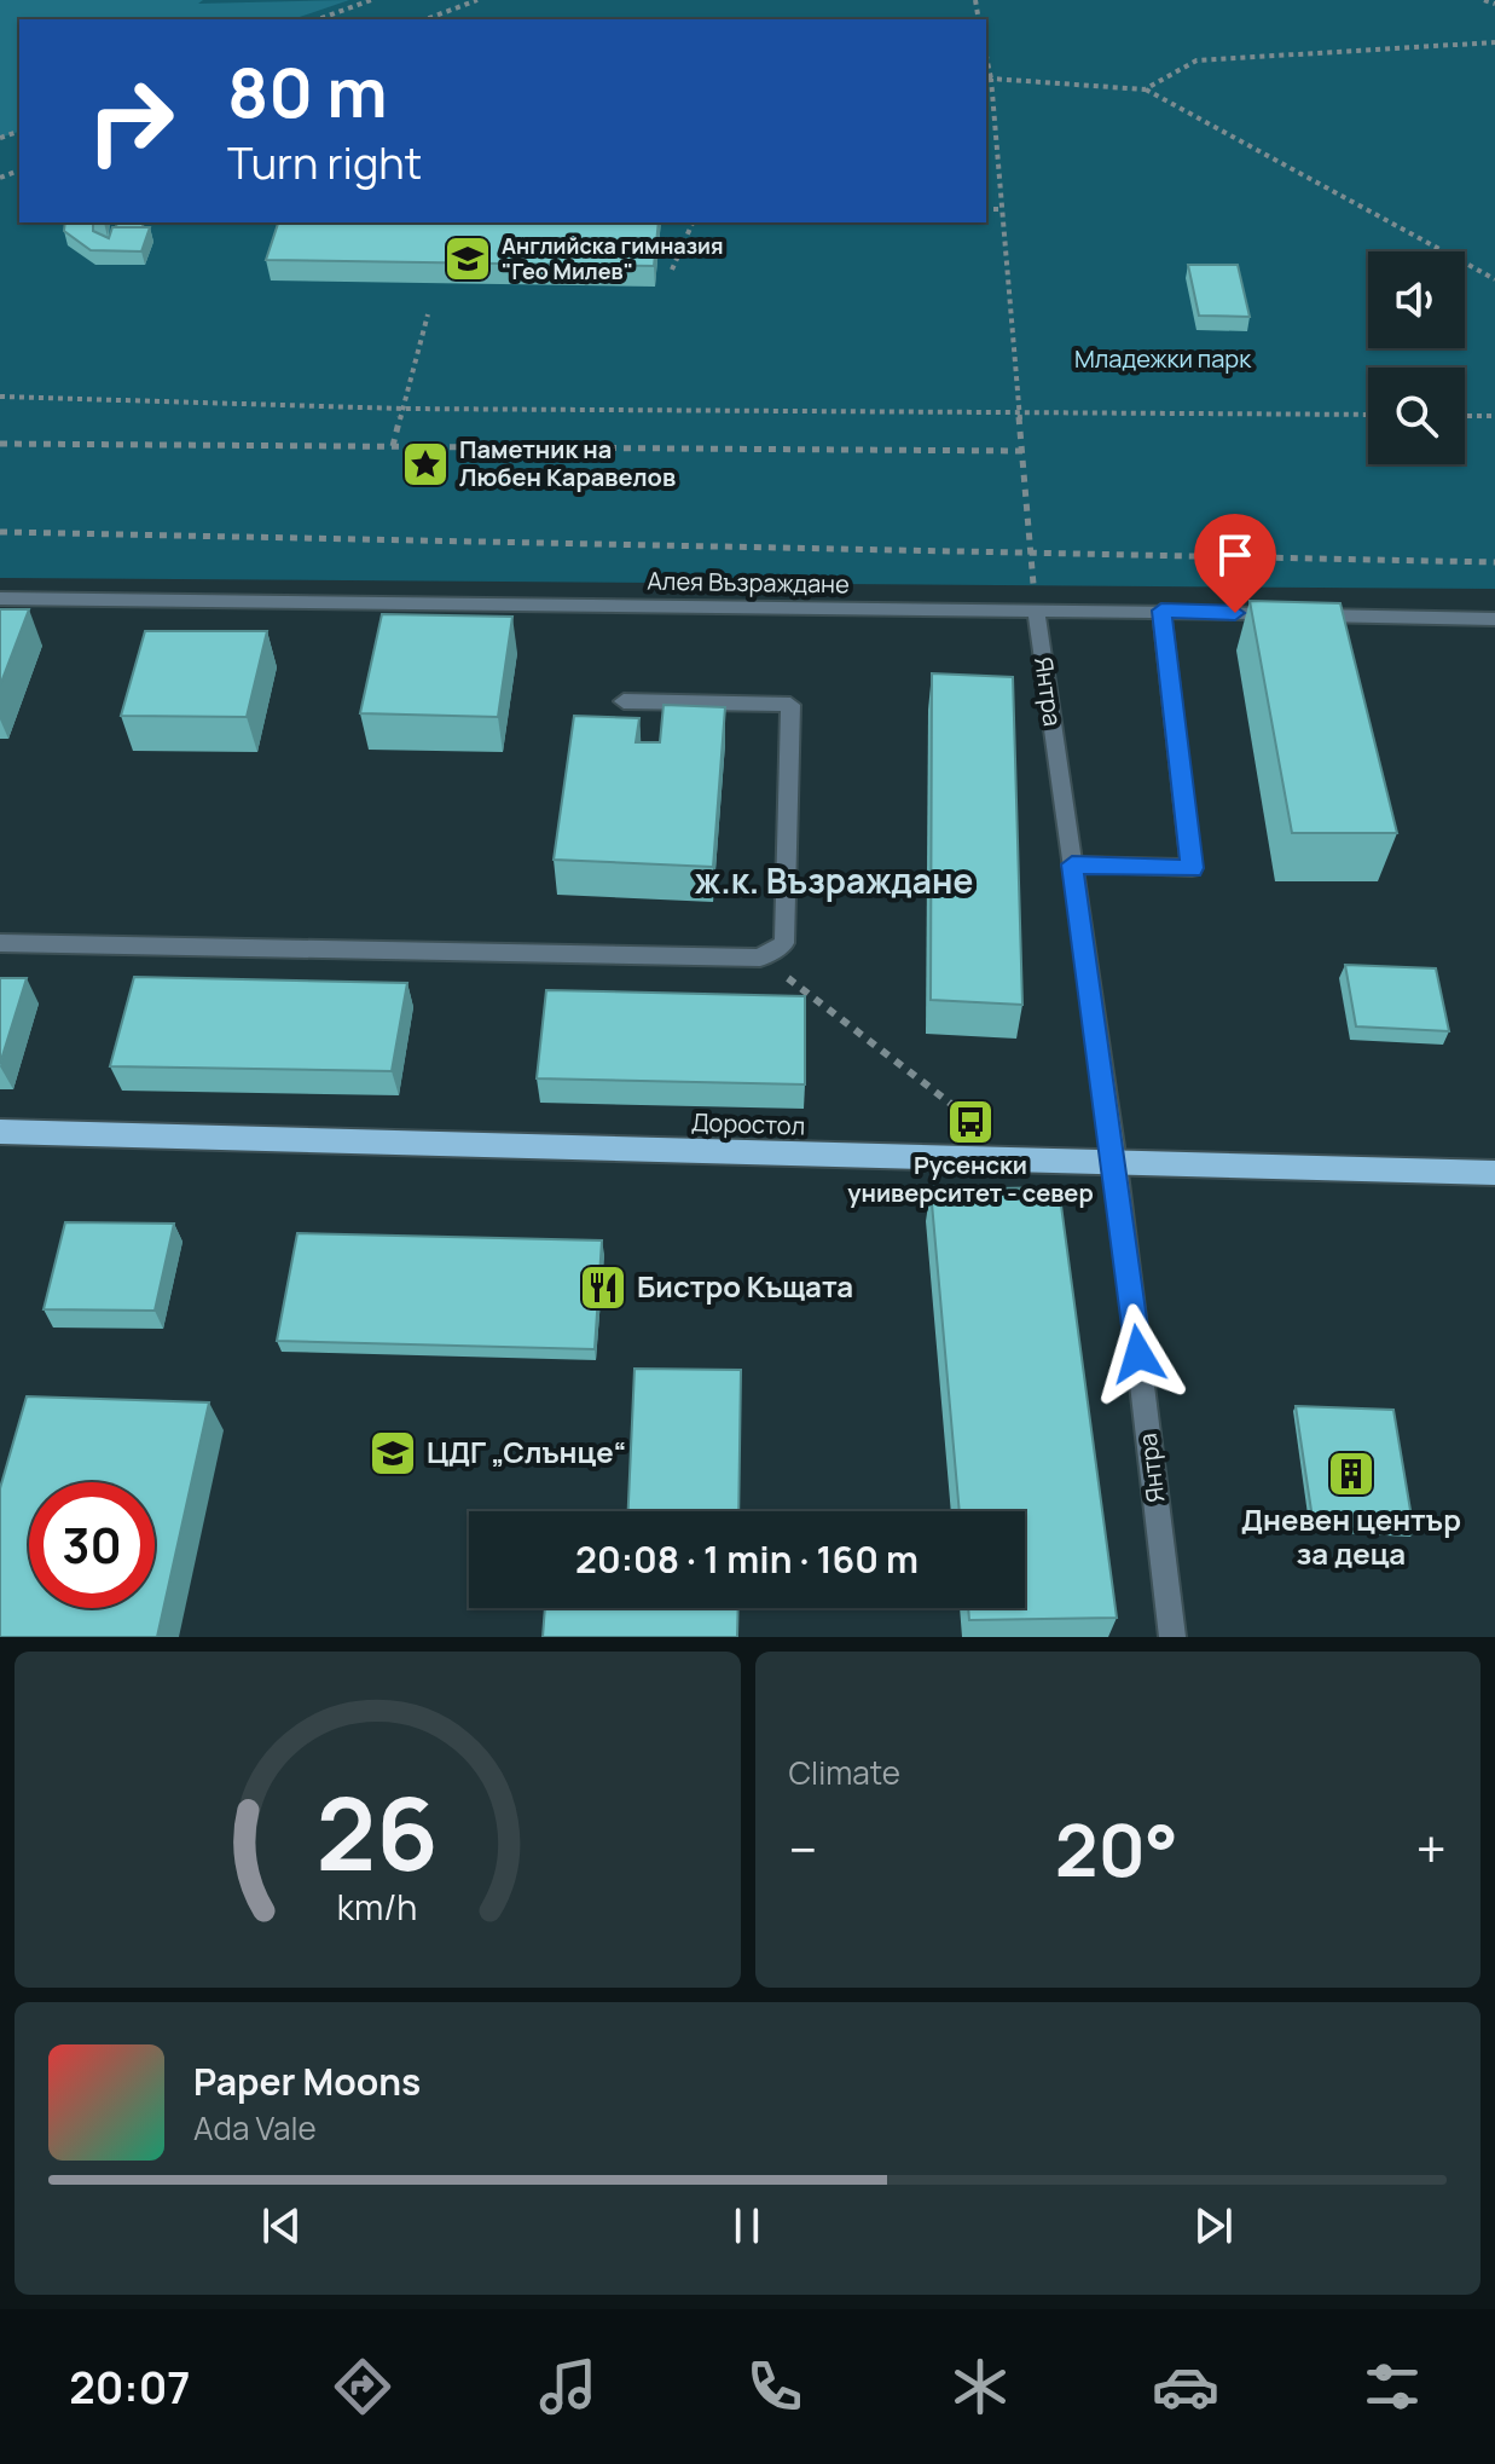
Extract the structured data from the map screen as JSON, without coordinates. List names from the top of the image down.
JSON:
{
  "streets": {
    "main road": ["Доростол"],
    "street": ["Алея Възраждане", "Янтра"]
  },
  "crossings": [
    ["Алея Възраждане", "Янтра"],
    ["Янтра", "Доростол"]
  ],
  "districts": ["ж.к. Възраждане"],
  "parks": ["Младежки парк"],
  "places": {
    "school or university": ["Aнглийска гимназия \"Гео Милев\"", "ЦДГ „Слънце“"],
    "place": ["Паметник на Любен Каравелов"],
    "bus stop": ["Русенски университет - север"],
    "restaurant": ["Бистро Къщата"],
    "building": ["Дневен център за деца"]
  },
  "page": {
    "turn": ["80 m", "Turn right"],
    "limit": "30",
    "trip": "20:08 · 1 min · 160 m",
    "tile": "Climate",
    "heat": ["−", "20°", "+"],
    "song": ["Paper Moons", "Ada Vale"],
    "tabs": "20:07",
    "gauge": ["26", "km/h"]
  }
}
